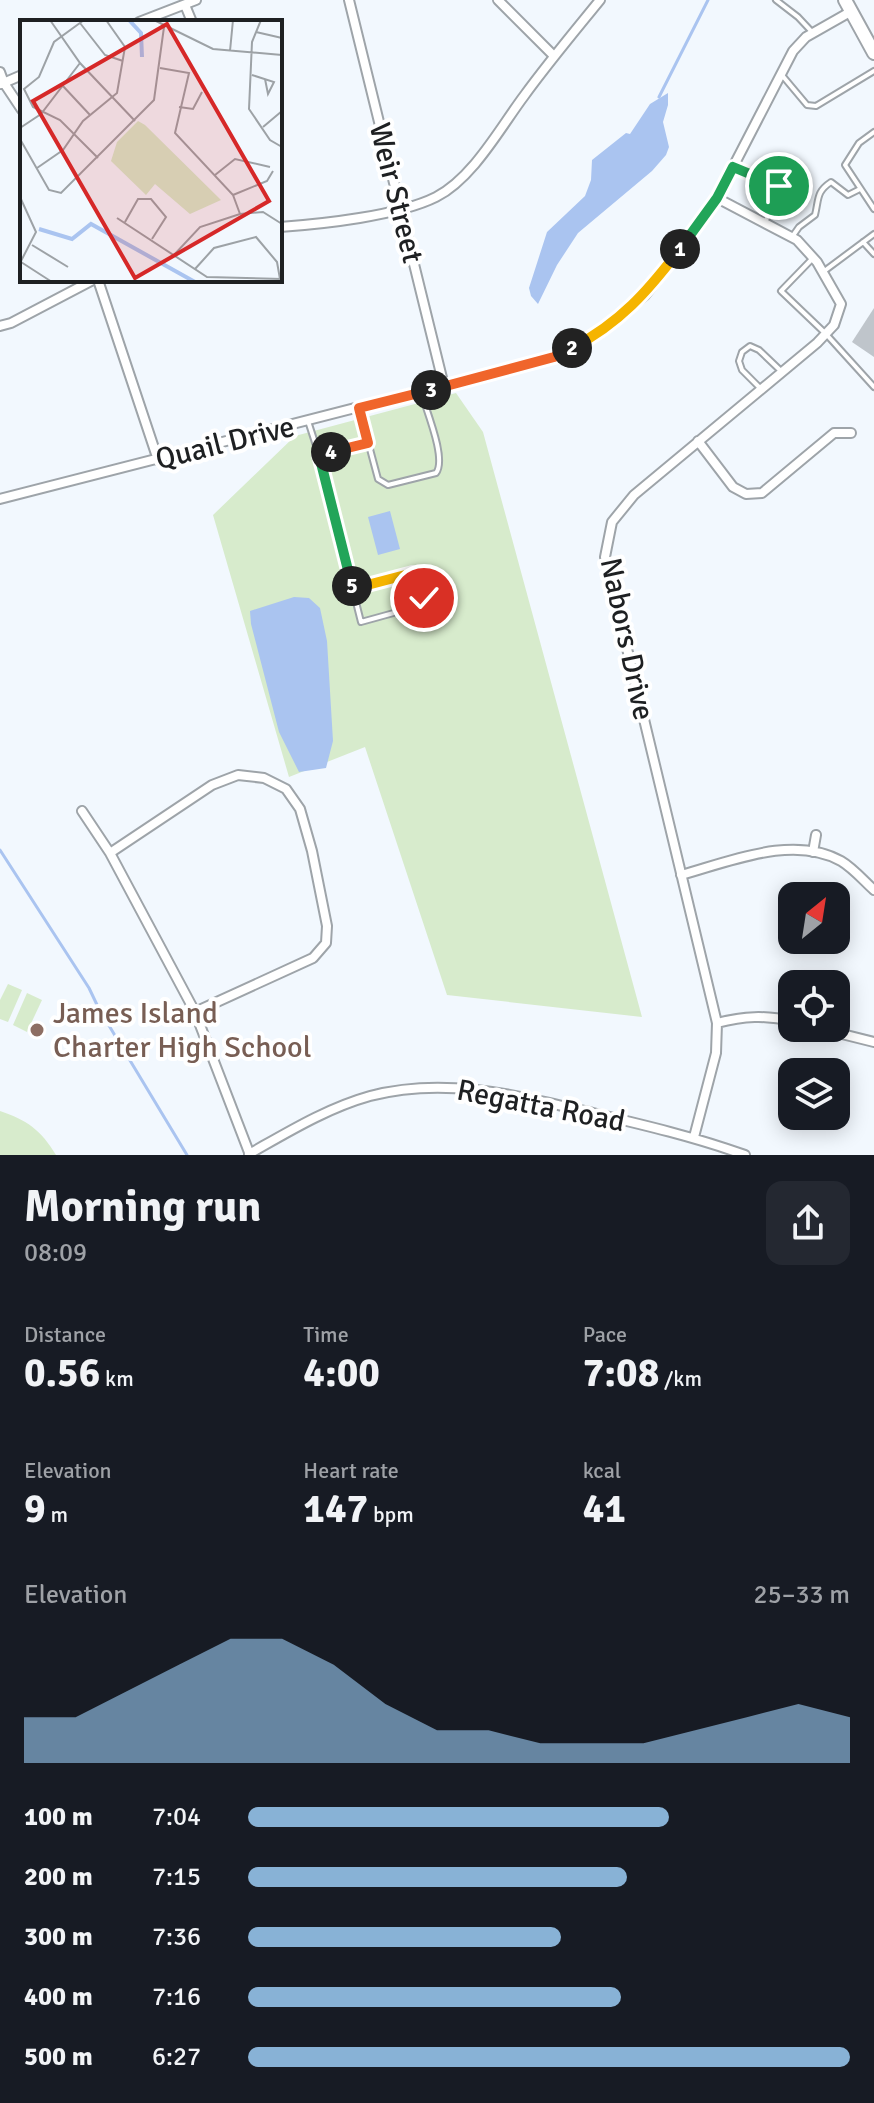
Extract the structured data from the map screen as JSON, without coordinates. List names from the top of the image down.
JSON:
{
  "streets": {
    "street": [
      "Weir Street",
      "Quail Drive",
      "Nabors Drive",
      "Regatta Road"
    ]
  },
  "crossings": [
    ["Weir Street", "Quail Drive"],
    ["Nabors Drive", "Regatta Road"]
  ],
  "places": ["James Island Charter High School"],
  "north": "top right",
  "page": {
    "pins": [
      "1",
      "2",
      "3",
      "4",
      "5"
    ],
    "heading": ["Morning run", "08:09"],
    "stats": [
      ["Distance", "0.56 km"],
      ["Time", "4:00"],
      ["Pace", "7:08 /km"],
      ["Elevation", "9 m"],
      ["Heart rate", "147 bpm"],
      ["kcal", "41"]
    ],
    "chart": ["Elevation", "25–33 m"],
    "list": [
      {
        "name": "100 m",
        "note": "7:04"
      },
      {
        "name": "200 m",
        "note": "7:15"
      },
      {
        "name": "300 m",
        "note": "7:36"
      },
      {
        "name": "400 m",
        "note": "7:16"
      },
      {
        "name": "500 m",
        "note": "6:27"
      }
    ]
  }
}
